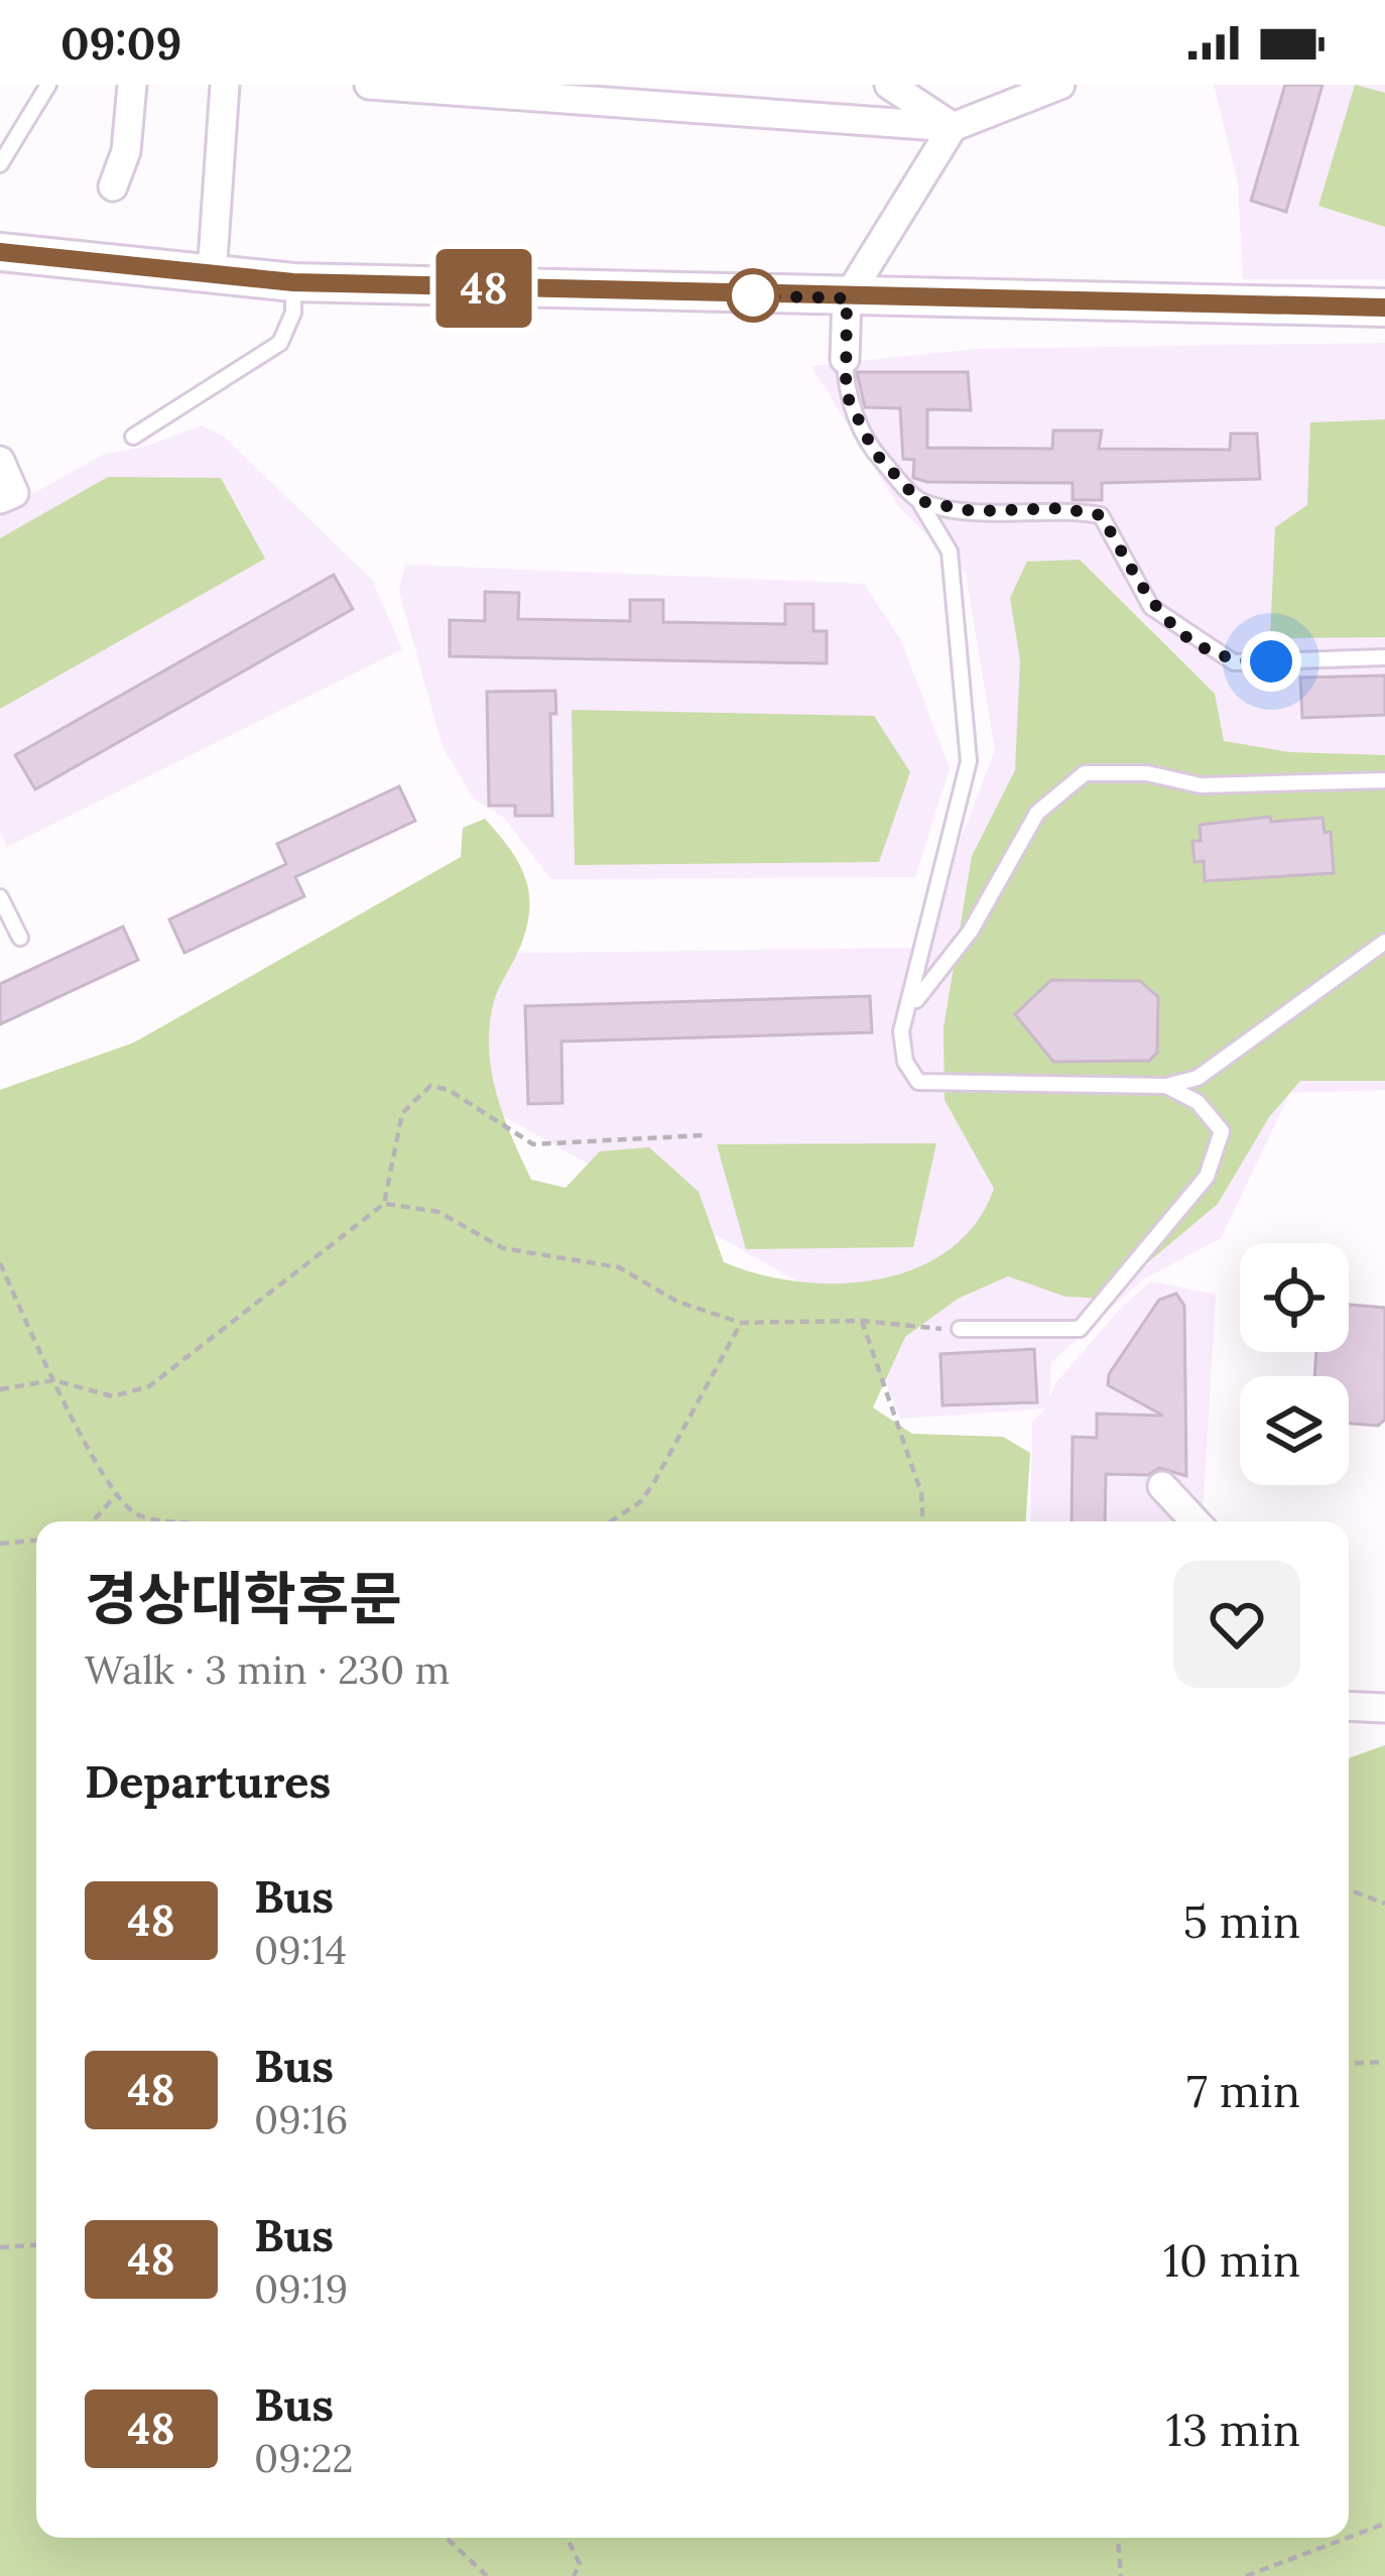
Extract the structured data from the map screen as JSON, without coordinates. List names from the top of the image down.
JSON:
{
  "lines": ["bus line 48"],
  "page": {
    "status": "09:09",
    "on_map": "48",
    "heading": [
      ["경상대학후문", "Walk · 3 min · 230 m"],
      "Departures"
    ],
    "list": [
      {
        "mark": "48",
        "name": "Bus",
        "note": "09:14",
        "value": "5 min"
      },
      {
        "mark": "48",
        "name": "Bus",
        "note": "09:16",
        "value": "7 min"
      },
      {
        "mark": "48",
        "name": "Bus",
        "note": "09:19",
        "value": "10 min"
      },
      {
        "mark": "48",
        "name": "Bus",
        "note": "09:22",
        "value": "13 min"
      }
    ]
  }
}
